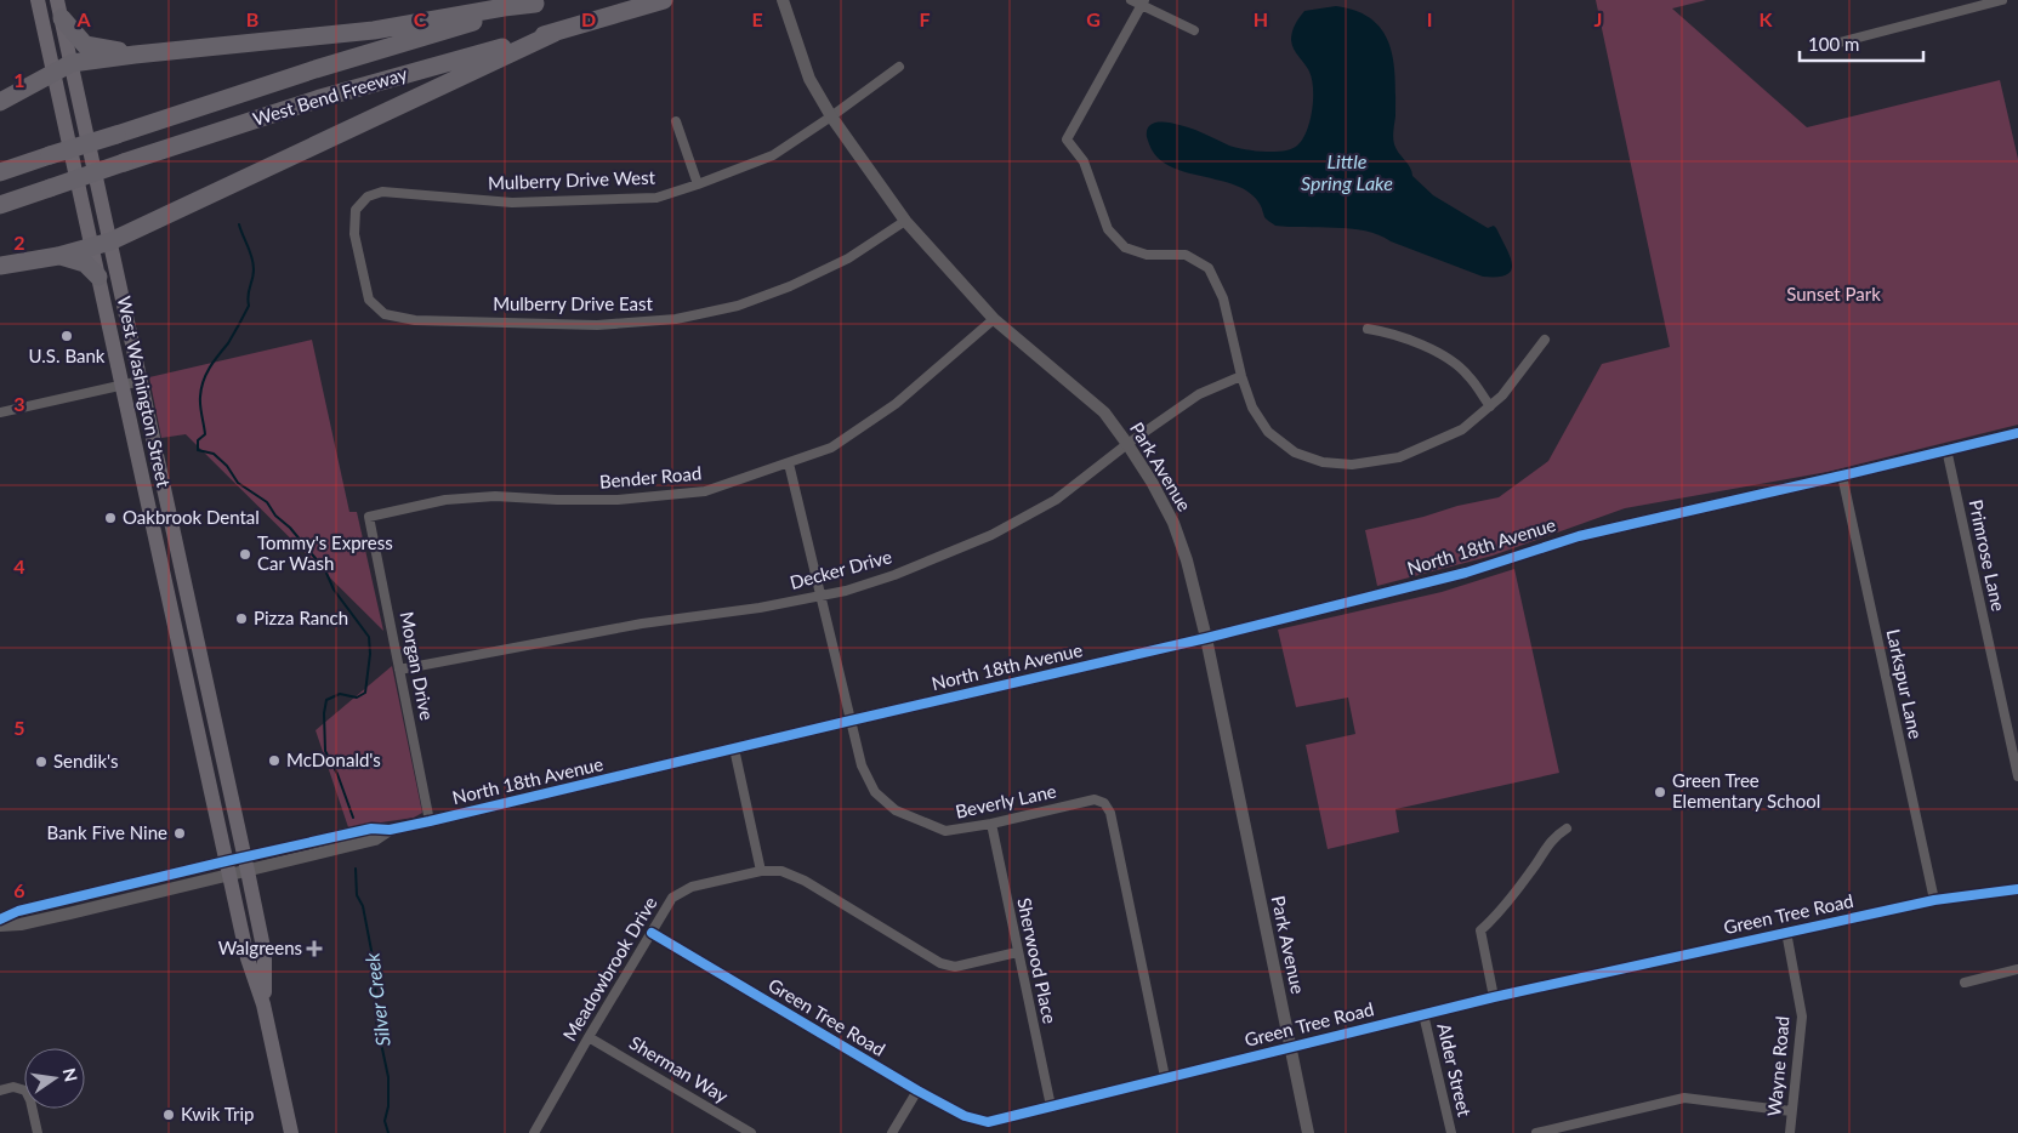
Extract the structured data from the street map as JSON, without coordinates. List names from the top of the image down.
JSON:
{
  "streets": {
    "highway": ["West Bend Freeway"],
    "main road": ["West Washington Street"],
    "street": [
      "Mulberry Drive West",
      "Mulberry Drive East",
      "Park Avenue",
      "Bender Road",
      "North 18th Avenue",
      "Primrose Lane",
      "Decker Drive",
      "Morgan Drive",
      "Larkspur Lane",
      "Beverly Lane",
      "Green Tree Road",
      "Sherwood Place",
      "Meadowbrook Drive",
      "Wayne Road",
      "Sherman Way",
      "Alder Street"
    ]
  },
  "crossings": [
    ["Mulberry Drive West", "Mulberry Drive East"],
    ["Mulberry Drive West", "Park Avenue"],
    ["Mulberry Drive East", "Park Avenue"],
    ["West Washington Street", "North 18th Avenue"],
    ["Park Avenue", "Bender Road"],
    ["Park Avenue", "North 18th Avenue"],
    ["Park Avenue", "Decker Drive"],
    ["Park Avenue", "Green Tree Road"],
    ["Bender Road", "Morgan Drive"],
    ["Bender Road", "Beverly Lane"],
    ["North 18th Avenue", "Primrose Lane"],
    ["North 18th Avenue", "Morgan Drive"],
    ["North 18th Avenue", "Larkspur Lane"],
    ["North 18th Avenue", "Beverly Lane"],
    ["Decker Drive", "Morgan Drive"],
    ["Decker Drive", "Beverly Lane"],
    ["Larkspur Lane", "Green Tree Road"],
    ["Beverly Lane", "Green Tree Road"],
    ["Beverly Lane", "Sherwood Place"],
    ["Green Tree Road", "Sherwood Place"],
    ["Green Tree Road", "Meadowbrook Drive"],
    ["Green Tree Road", "Wayne Road"],
    ["Green Tree Road", "Alder Street"],
    ["Sherwood Place", "Meadowbrook Drive"],
    ["Meadowbrook Drive", "Sherman Way"]
  ],
  "water": ["Little Spring Lake", "Silver Creek"],
  "parks": ["Sunset Park"],
  "places": {
    "other": [
      "U.S. Bank",
      "Oakbrook Dental",
      "Tommy's Express Car Wash",
      "Pizza Ranch",
      "McDonald's",
      "Sendik's",
      "Green Tree Elementary School",
      "Bank Five Nine",
      "Kwik Trip"
    ],
    "health": ["Walgreens"]
  },
  "scale_bar": "100 m",
  "north": "right",
  "grid": {
    "columns": [
      "A",
      "B",
      "C",
      "D",
      "E",
      "F",
      "G",
      "H",
      "I",
      "J",
      "K"
    ],
    "rows": [
      "1",
      "2",
      "3",
      "4",
      "5",
      "6"
    ]
  }
}
